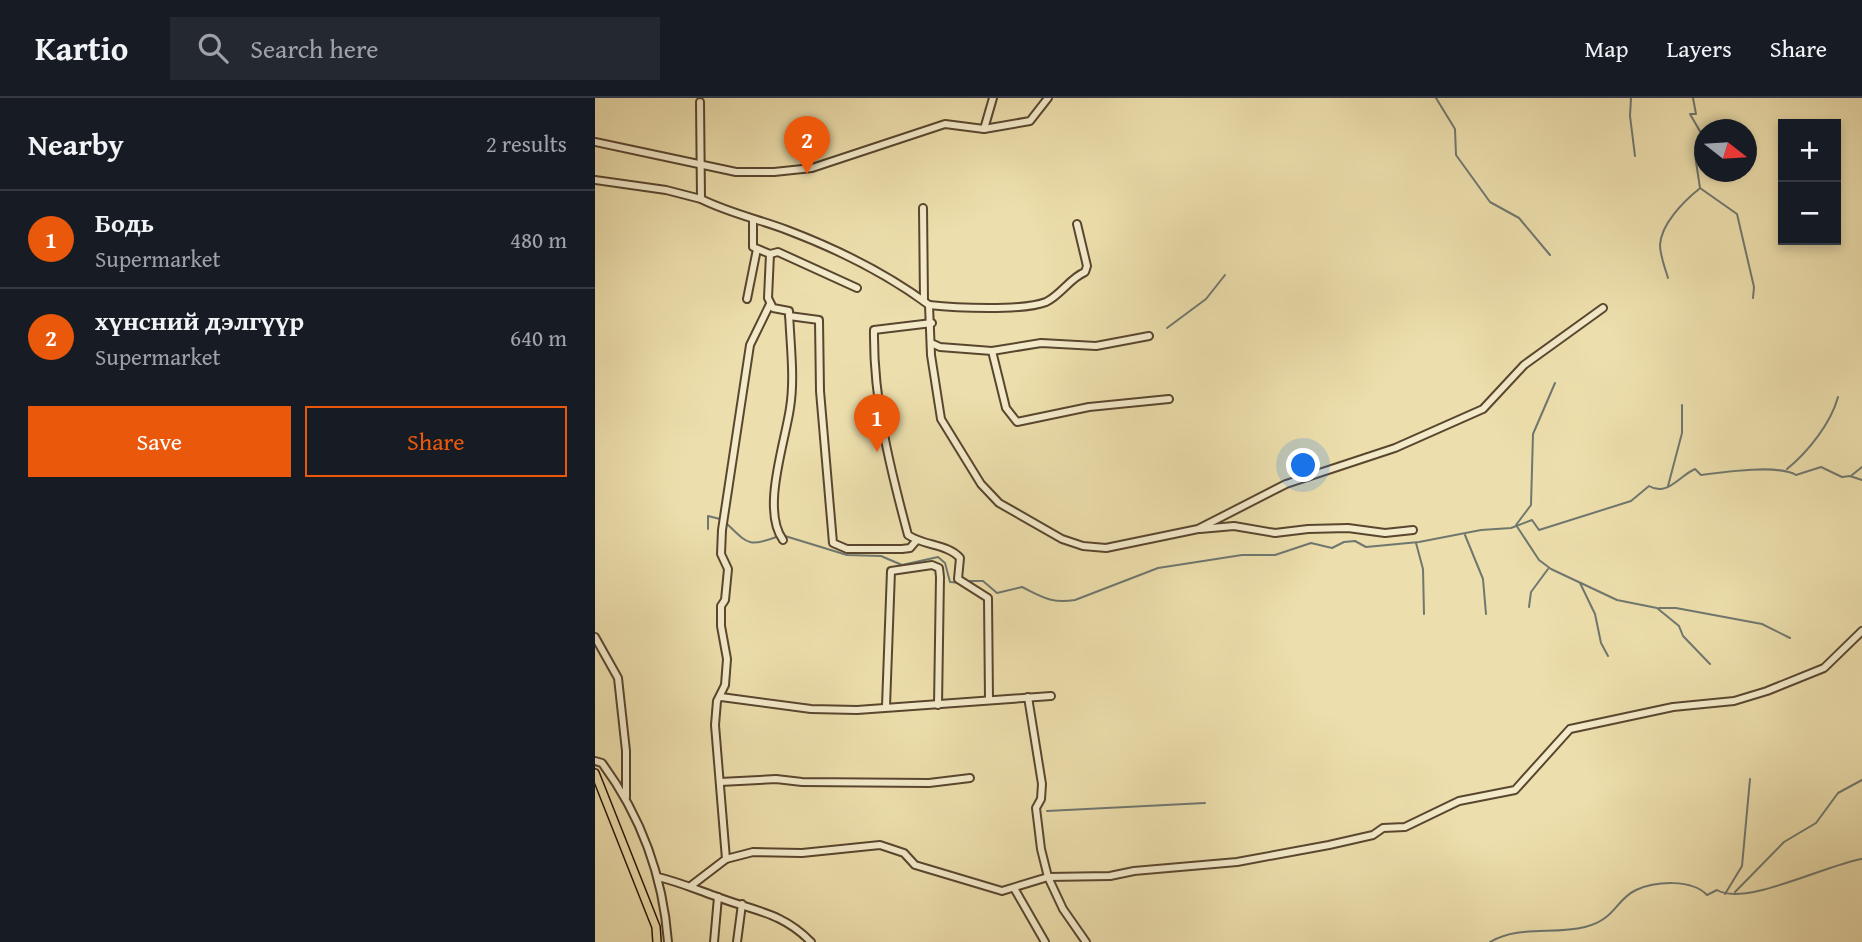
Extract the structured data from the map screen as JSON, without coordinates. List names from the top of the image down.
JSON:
{
  "north": "right",
  "page": {
    "header": "Kartio",
    "search": "Search here",
    "nav": ["Map", "Layers", "Share"],
    "heading": ["Nearby", "2 results"],
    "pins": ["2", "1"],
    "map_buttons": ["+", "−"],
    "list": [
      {
        "mark": "1",
        "name": "Бодь",
        "note": "Supermarket",
        "value": "480 m"
      },
      {
        "mark": "2",
        "name": "хүнсний дэлгүүр",
        "note": "Supermarket",
        "value": "640 m"
      }
    ],
    "buttons": ["Save", "Share"]
  }
}
